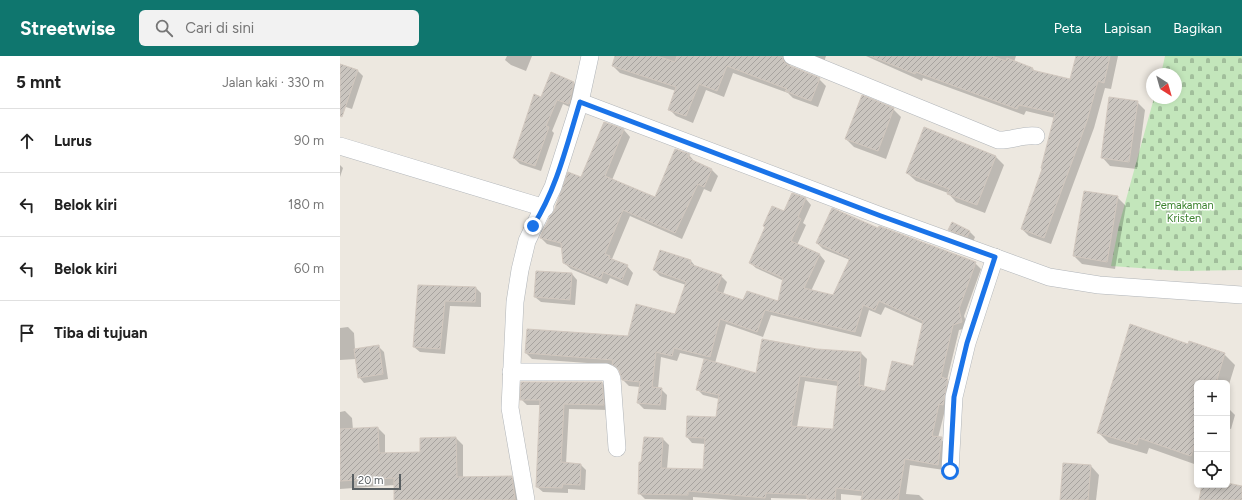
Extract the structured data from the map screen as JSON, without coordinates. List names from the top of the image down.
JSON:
{
  "parks": ["Pemakaman Kristen"],
  "scale_bar": "20 m",
  "north": "bottom right",
  "page": {
    "header": "Streetwise",
    "search": "Cari di sini",
    "nav": ["Peta", "Lapisan", "Bagikan"],
    "heading": ["5 mnt", "Jalan kaki · 330 m"],
    "list": [
      ["Lurus", "90 m"],
      ["Belok kiri", "180 m"],
      ["Belok kiri", "60 m"],
      "Tiba di tujuan"
    ],
    "map_buttons": ["+", "−"],
    "scale": "20 m"
  }
}
